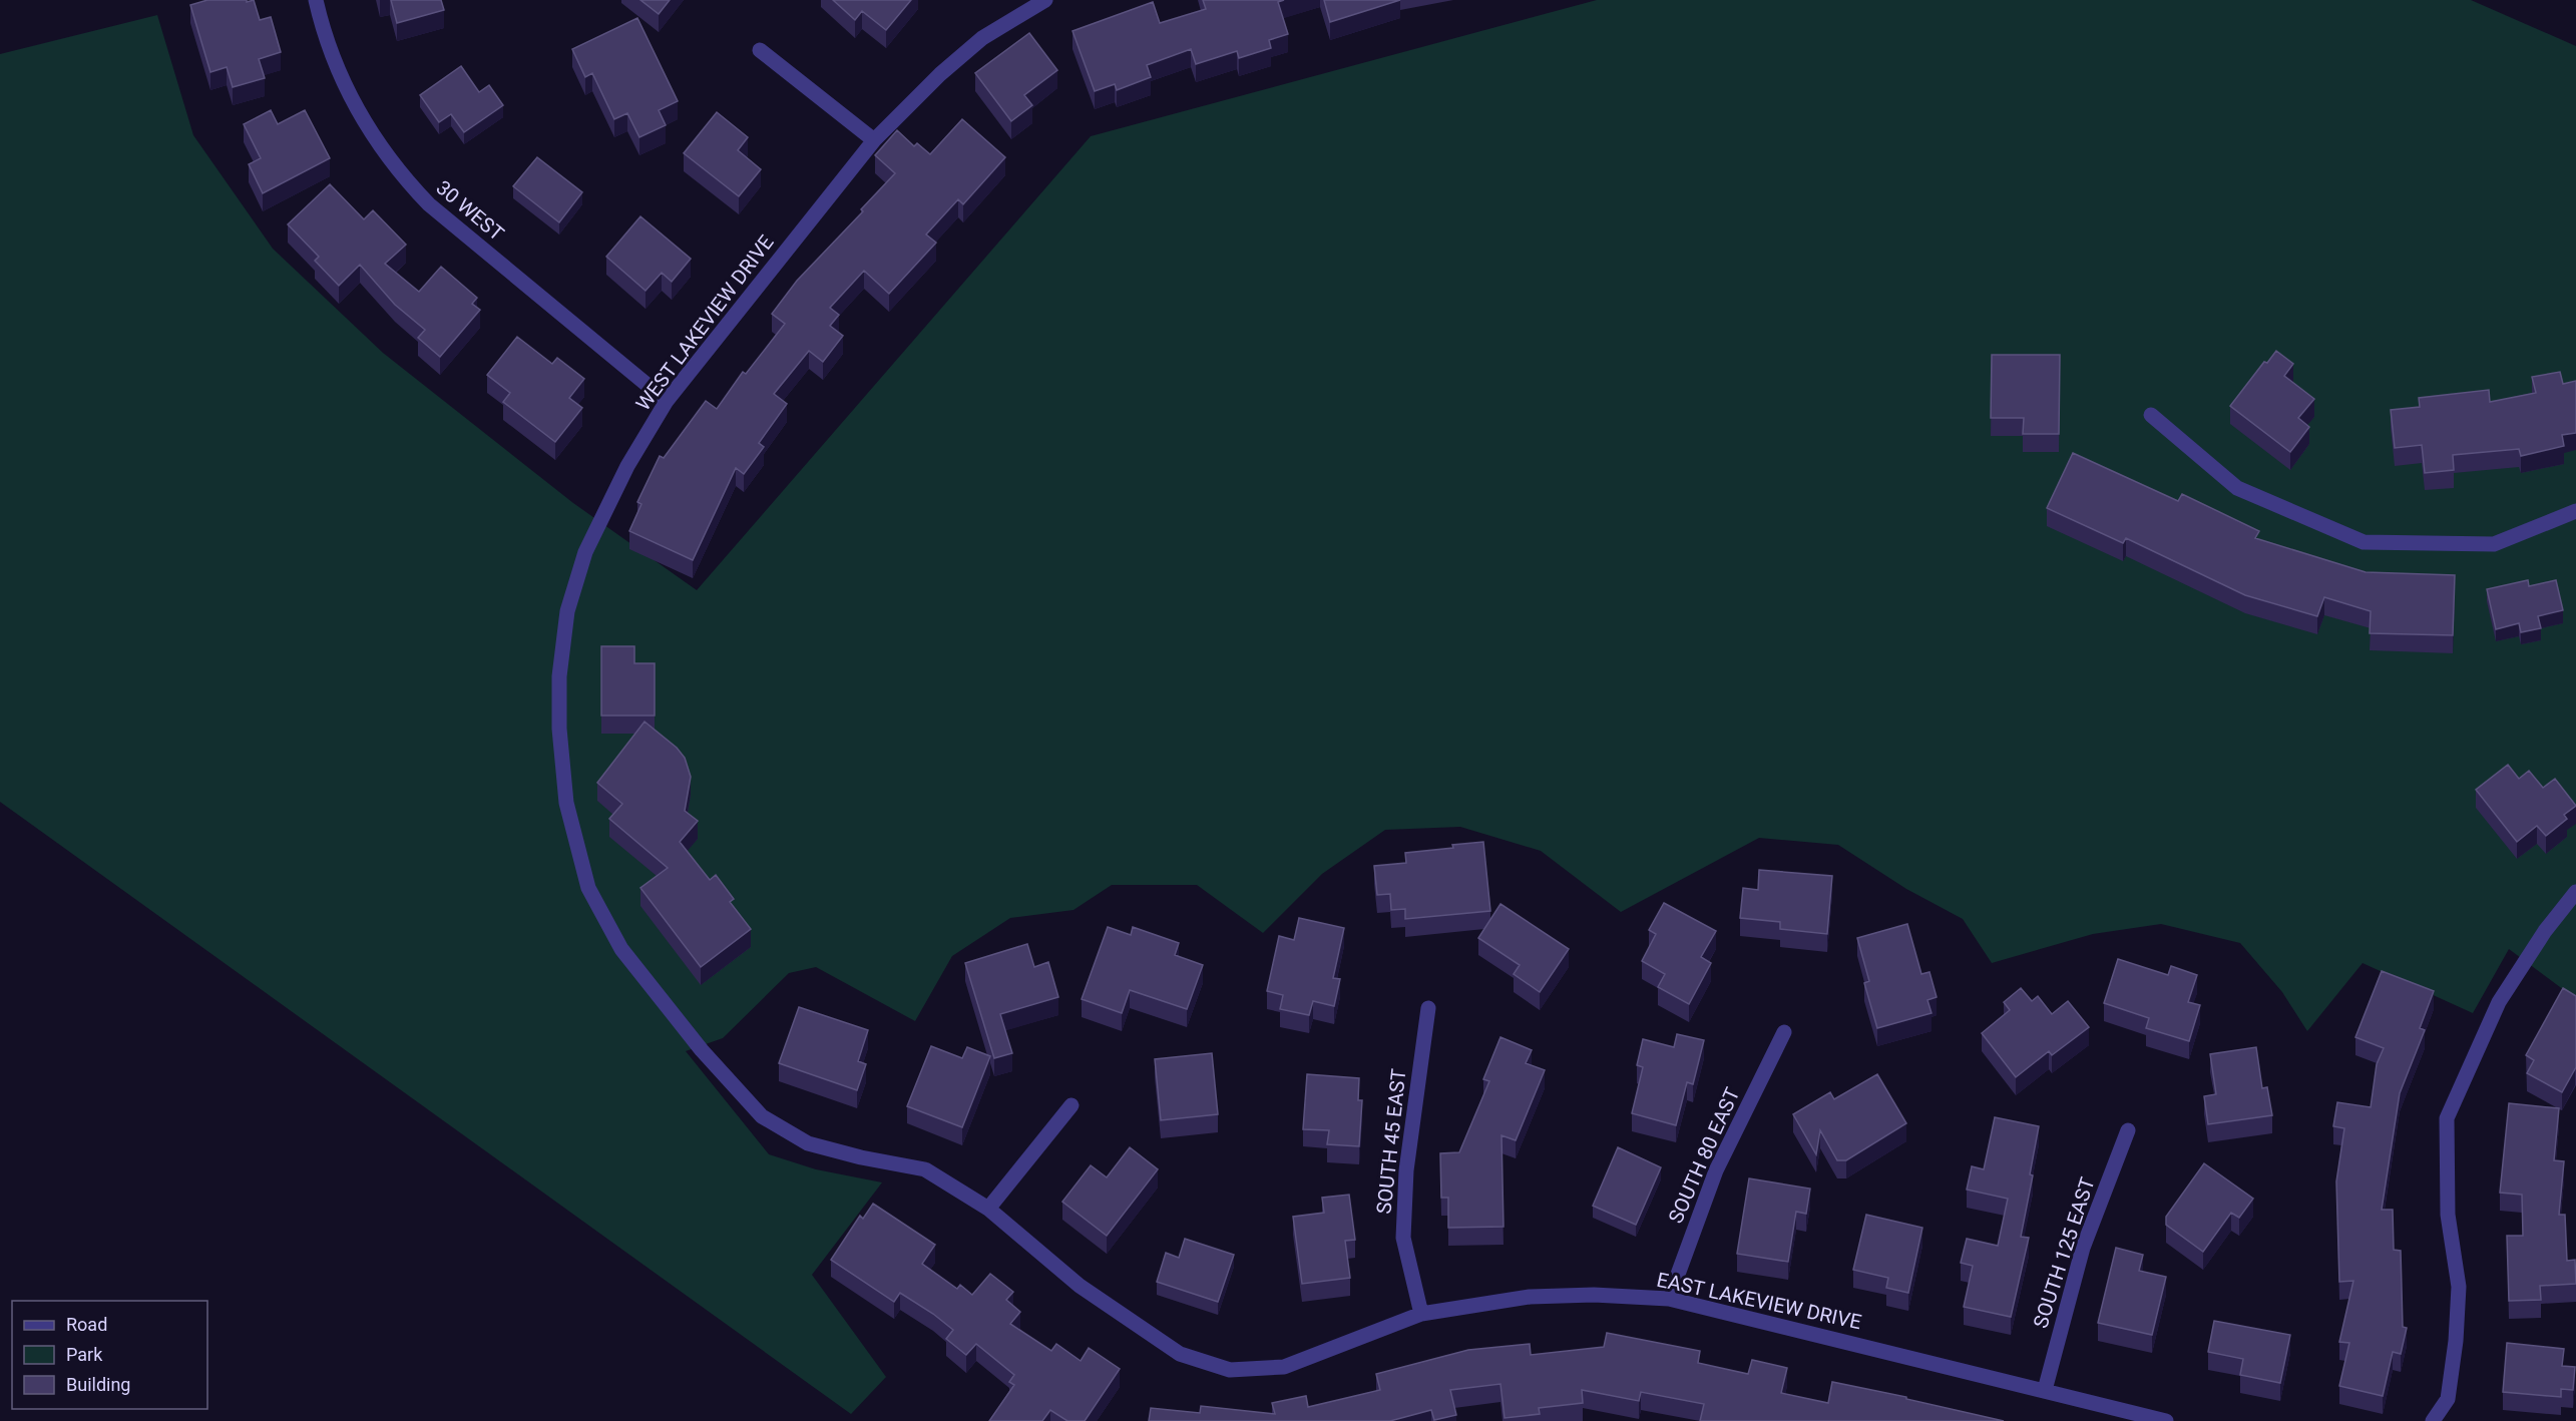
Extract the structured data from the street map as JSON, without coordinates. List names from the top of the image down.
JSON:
{
  "streets": {
    "street": [
      "30 WEST",
      "WEST LAKEVIEW DRIVE",
      "SOUTH 45 EAST",
      "SOUTH 80 EAST",
      "SOUTH 125 EAST",
      "EAST LAKEVIEW DRIVE"
    ]
  },
  "crossings": [
    ["30 WEST", "WEST LAKEVIEW DRIVE"],
    ["WEST LAKEVIEW DRIVE", "EAST LAKEVIEW DRIVE"],
    ["SOUTH 45 EAST", "EAST LAKEVIEW DRIVE"],
    ["SOUTH 80 EAST", "EAST LAKEVIEW DRIVE"],
    ["SOUTH 125 EAST", "EAST LAKEVIEW DRIVE"]
  ],
  "legend": ["Road", "Park", "Building"]
}
